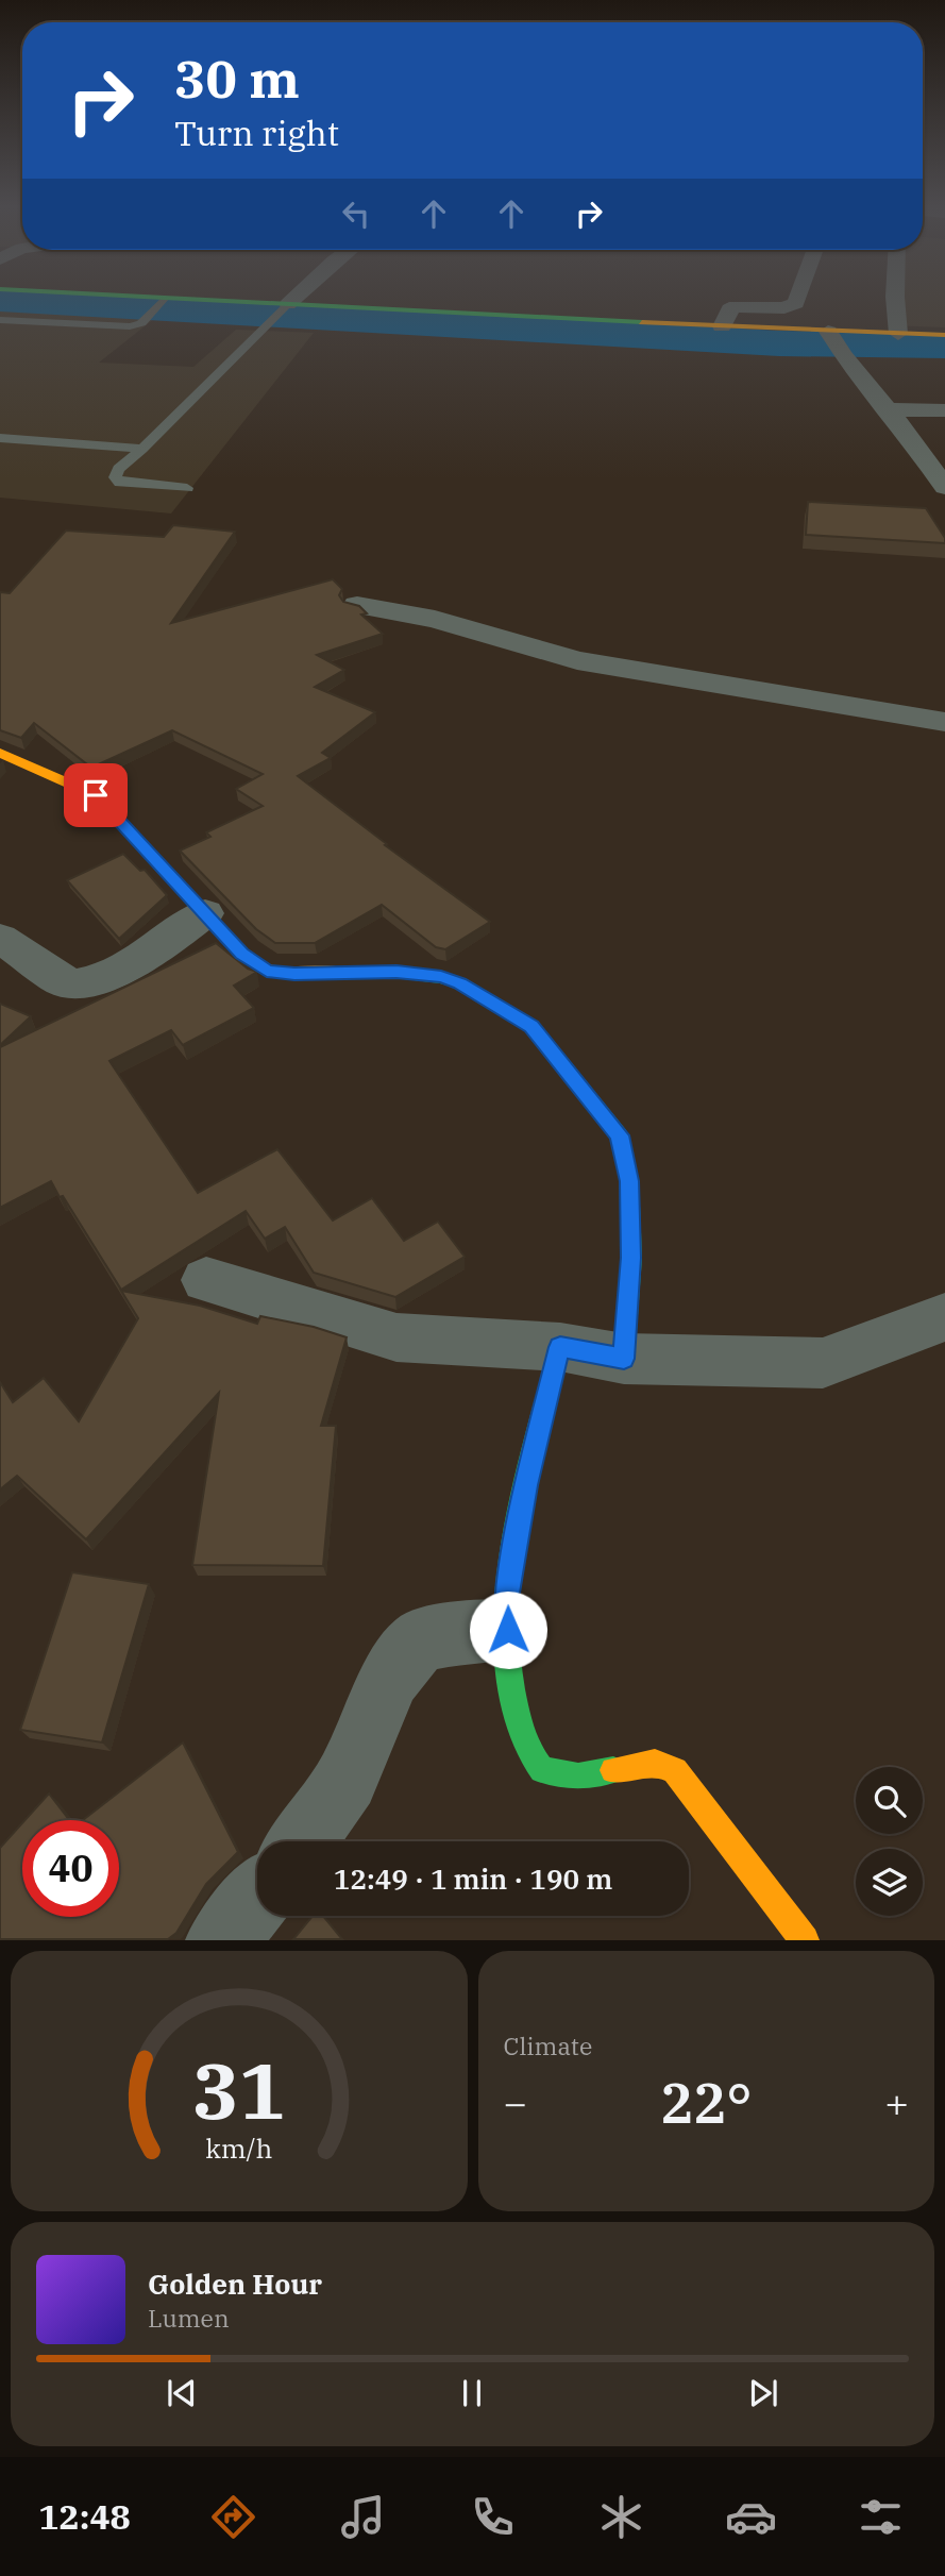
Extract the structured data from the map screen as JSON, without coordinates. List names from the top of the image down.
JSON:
{
  "page": {
    "turn": ["30 m", "Turn right"],
    "limit": "40",
    "trip": "12:49 · 1 min · 190 m",
    "tile": "Climate",
    "heat": ["−", "22°", "+"],
    "song": ["Golden Hour", "Lumen"],
    "tabs": "12:48",
    "gauge": ["31", "km/h"]
  }
}
